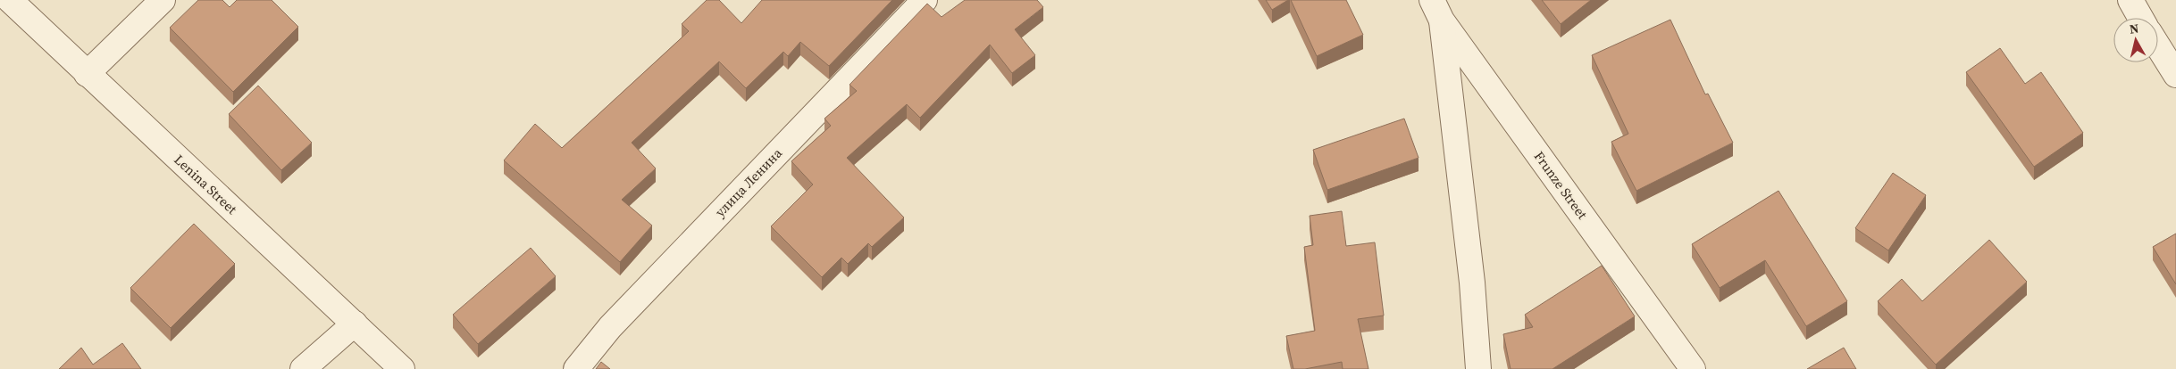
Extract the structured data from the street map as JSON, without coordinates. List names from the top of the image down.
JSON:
{
  "streets": {
    "street": ["улица Ленина", "Lenina Street", "Frunze Street"]
  },
  "north": "top"
}
